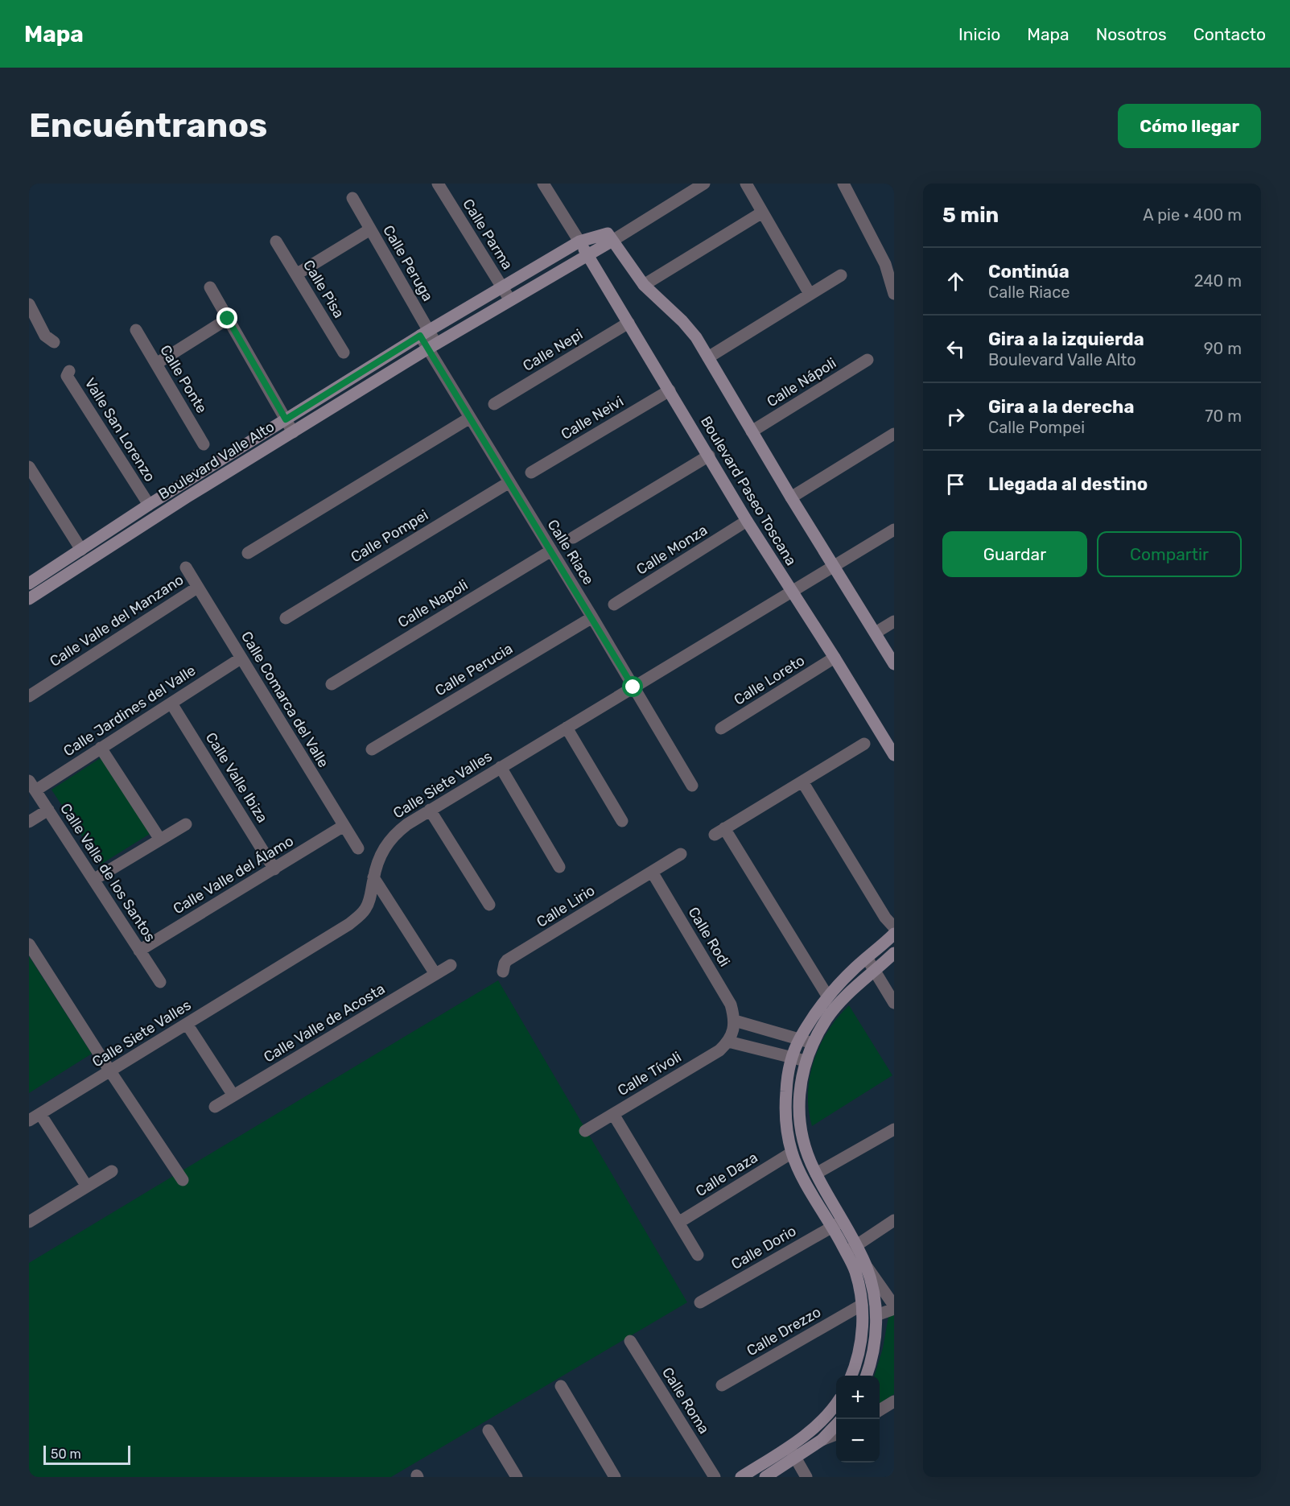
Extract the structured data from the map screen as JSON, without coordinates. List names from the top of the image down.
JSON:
{
  "streets": {
    "street": [
      "Calle Parma",
      "Calle Peruga",
      "Calle Pisa",
      "Calle Nepi",
      "Calle Ponte",
      "Calle Nápoli",
      "Calle Neivi",
      "Valle San Lorenzo",
      "Boulevard Valle Alto",
      "Boulevard Paseo Toscana",
      "Calle Pompei",
      "Calle Monza",
      "Calle Riace",
      "Calle Napoli",
      "Calle Valle del Manzano",
      "Calle Perucia",
      "Calle Loreto",
      "Calle Comarca del Valle",
      "Calle Jardines del Valle",
      "Calle Valle Ibiza",
      "Calle Siete Valles",
      "Calle Valle de los Santos",
      "Calle Valle del Álamo",
      "Calle Lirio",
      "Calle Rodi",
      "Calle Valle de Acosta",
      "Calle Tívoli",
      "Calle Daza",
      "Calle Dorio",
      "Calle Drezzo",
      "Calle Roma"
    ]
  },
  "crossings": [
    ["Calle Parma", "Boulevard Valle Alto"],
    ["Calle Peruga", "Boulevard Valle Alto"],
    ["Calle Peruga", "Calle Riace"],
    ["Calle Nepi", "Boulevard Paseo Toscana"],
    ["Calle Neivi", "Boulevard Paseo Toscana"],
    ["Valle San Lorenzo", "Boulevard Valle Alto"],
    ["Boulevard Valle Alto", "Boulevard Paseo Toscana"],
    ["Boulevard Valle Alto", "Calle Riace"],
    ["Boulevard Paseo Toscana", "Calle Monza"],
    ["Boulevard Paseo Toscana", "Calle Loreto"],
    ["Boulevard Paseo Toscana", "Calle Siete Valles"],
    ["Calle Pompei", "Calle Riace"],
    ["Calle Riace", "Calle Napoli"],
    ["Calle Riace", "Calle Perucia"],
    ["Calle Riace", "Calle Siete Valles"],
    ["Calle Valle del Manzano", "Calle Comarca del Valle"],
    ["Calle Comarca del Valle", "Calle Jardines del Valle"],
    ["Calle Comarca del Valle", "Calle Valle del Álamo"],
    ["Calle Jardines del Valle", "Calle Valle Ibiza"],
    ["Calle Jardines del Valle", "Calle Valle de los Santos"],
    ["Calle Valle Ibiza", "Calle Valle del Álamo"],
    ["Calle Valle de los Santos", "Calle Valle del Álamo"],
    ["Calle Lirio", "Calle Rodi"]
  ],
  "scale_bar": "50 m",
  "page": {
    "header": "Mapa",
    "nav": [
      "Inicio",
      "Mapa",
      "Nosotros",
      "Contacto"
    ],
    "buttons": [
      "Cómo llegar",
      ["Guardar", "Compartir"]
    ],
    "title": "Encuéntranos",
    "heading": ["5 min", "A pie · 400 m"],
    "list": [
      ["Continúa", "Calle Riace", "240 m"],
      ["Gira a la izquierda", "Boulevard Valle Alto", "90 m"],
      ["Gira a la derecha", "Calle Pompei", "70 m"],
      "Llegada al destino"
    ],
    "map_buttons": ["+", "−"],
    "scale": "50 m"
  }
}
